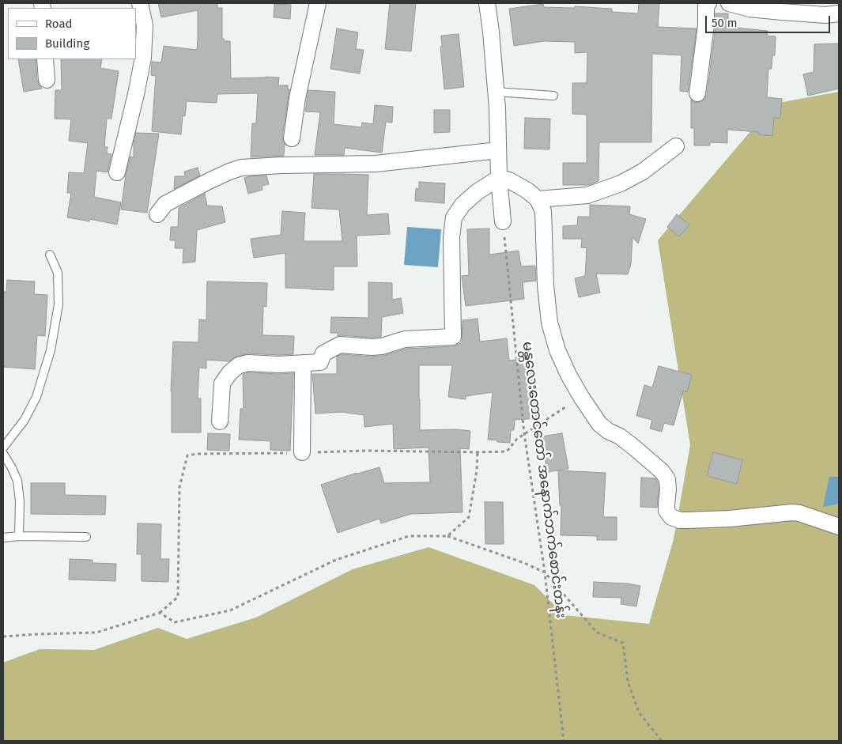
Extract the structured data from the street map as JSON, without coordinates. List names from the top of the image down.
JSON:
{
  "streets": {
    "path": ["မန္တလေးတောင်တော် အနောက်ဘက်စောင်းတန်း"]
  },
  "legend": ["Road", "Building"],
  "scale_bar": "50 m"
}
